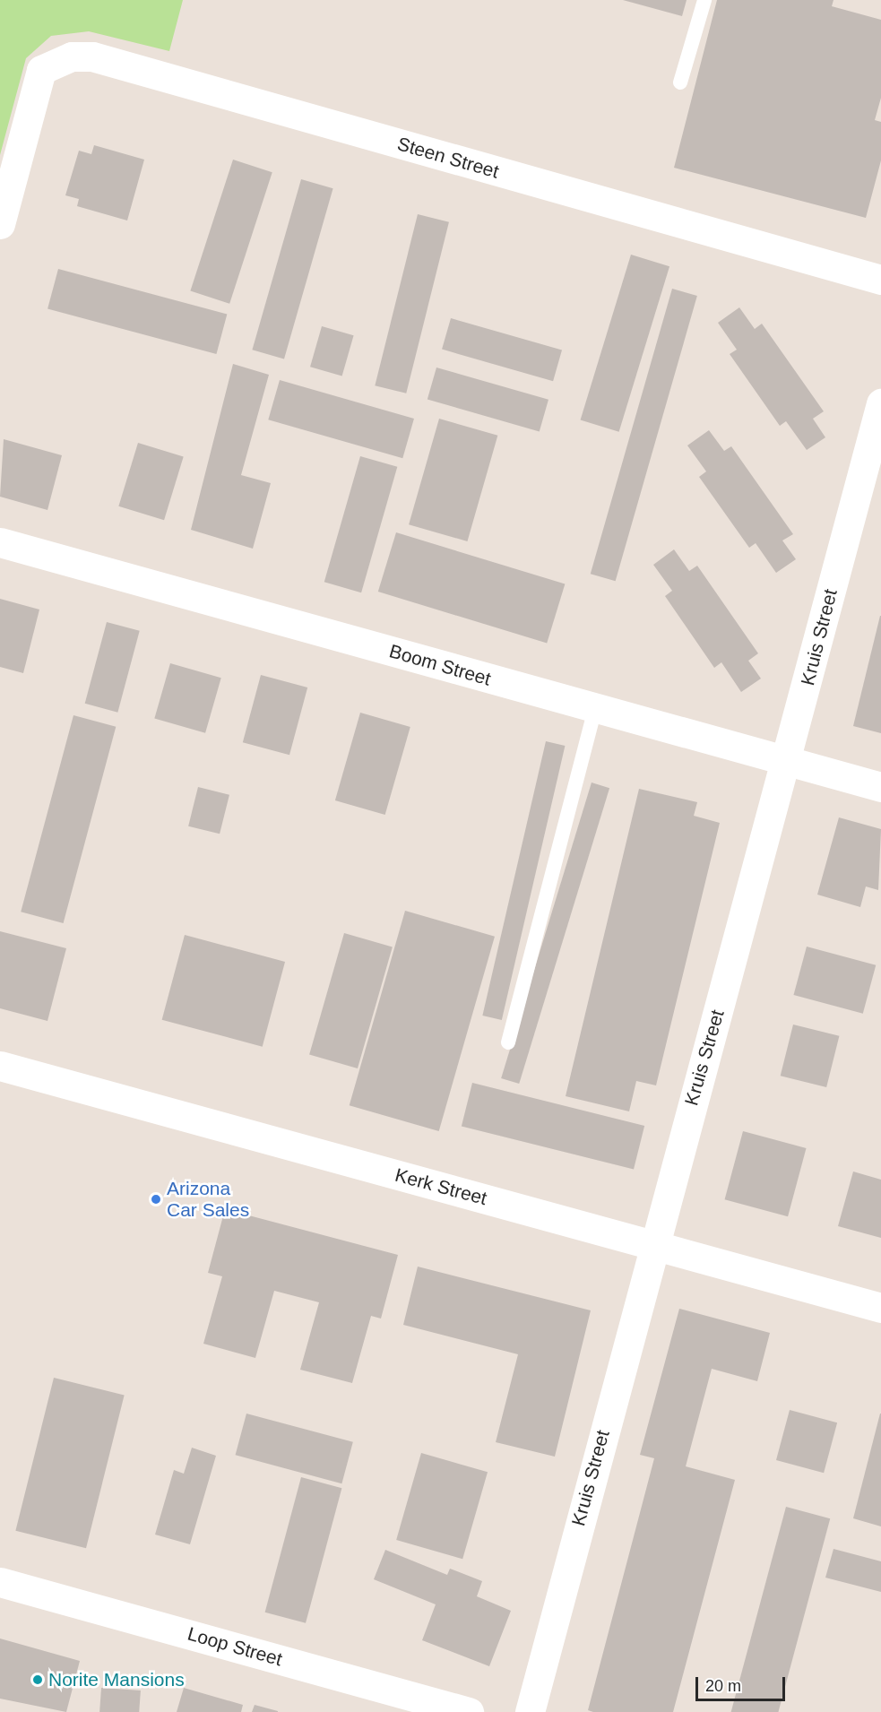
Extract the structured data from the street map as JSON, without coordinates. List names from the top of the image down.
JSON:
{
  "streets": {
    "street": [
      "Steen Street",
      "Kruis Street",
      "Boom Street",
      "Kerk Street",
      "Loop Street"
    ]
  },
  "crossings": [
    ["Kruis Street", "Boom Street"],
    ["Kruis Street", "Kerk Street"]
  ],
  "places": ["Arizona Car Sales", "Norite Mansions"],
  "scale_bar": "20 m"
}
